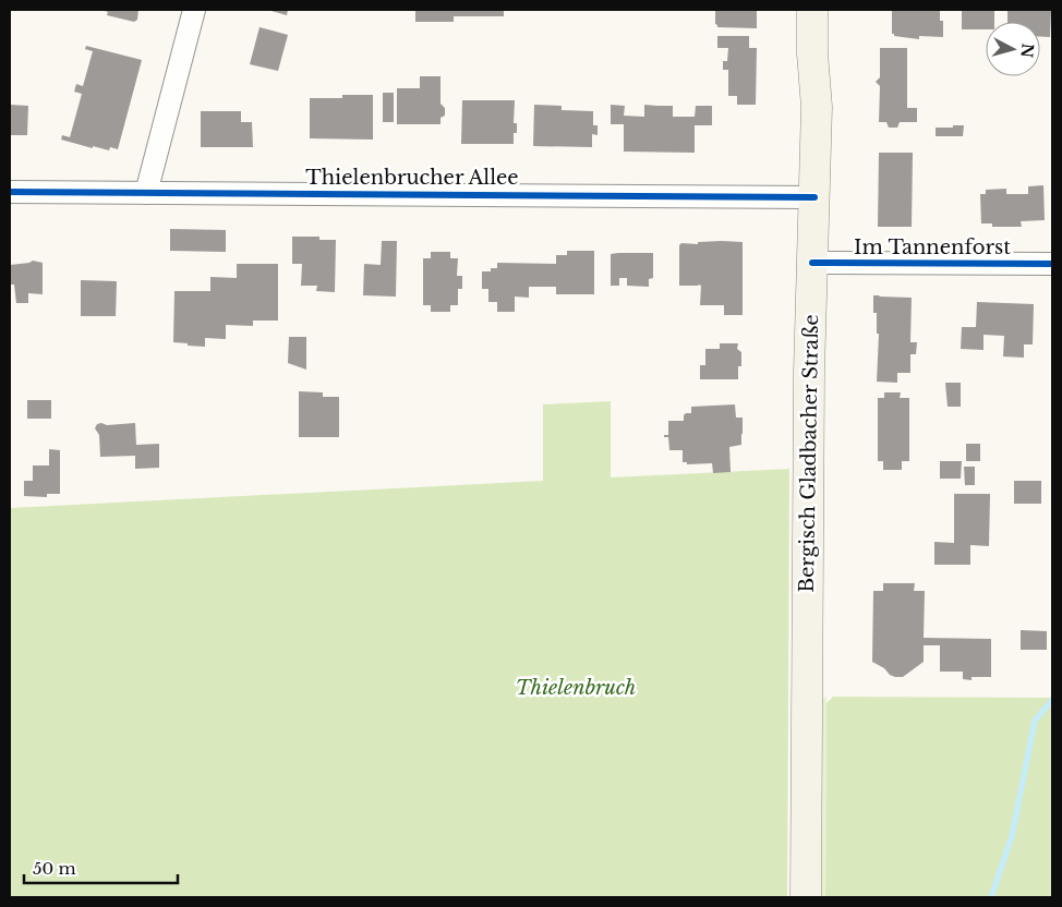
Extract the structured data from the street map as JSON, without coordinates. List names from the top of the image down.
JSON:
{
  "streets": {
    "main road": ["Bergisch Gladbacher Straße"],
    "street": ["Thielenbrucher Allee", "Im Tannenforst"]
  },
  "crossings": [
    ["Thielenbrucher Allee", "Bergisch Gladbacher Straße"],
    ["Im Tannenforst", "Bergisch Gladbacher Straße"]
  ],
  "parks": ["Thielenbruch"],
  "scale_bar": "50 m",
  "north": "right"
}
